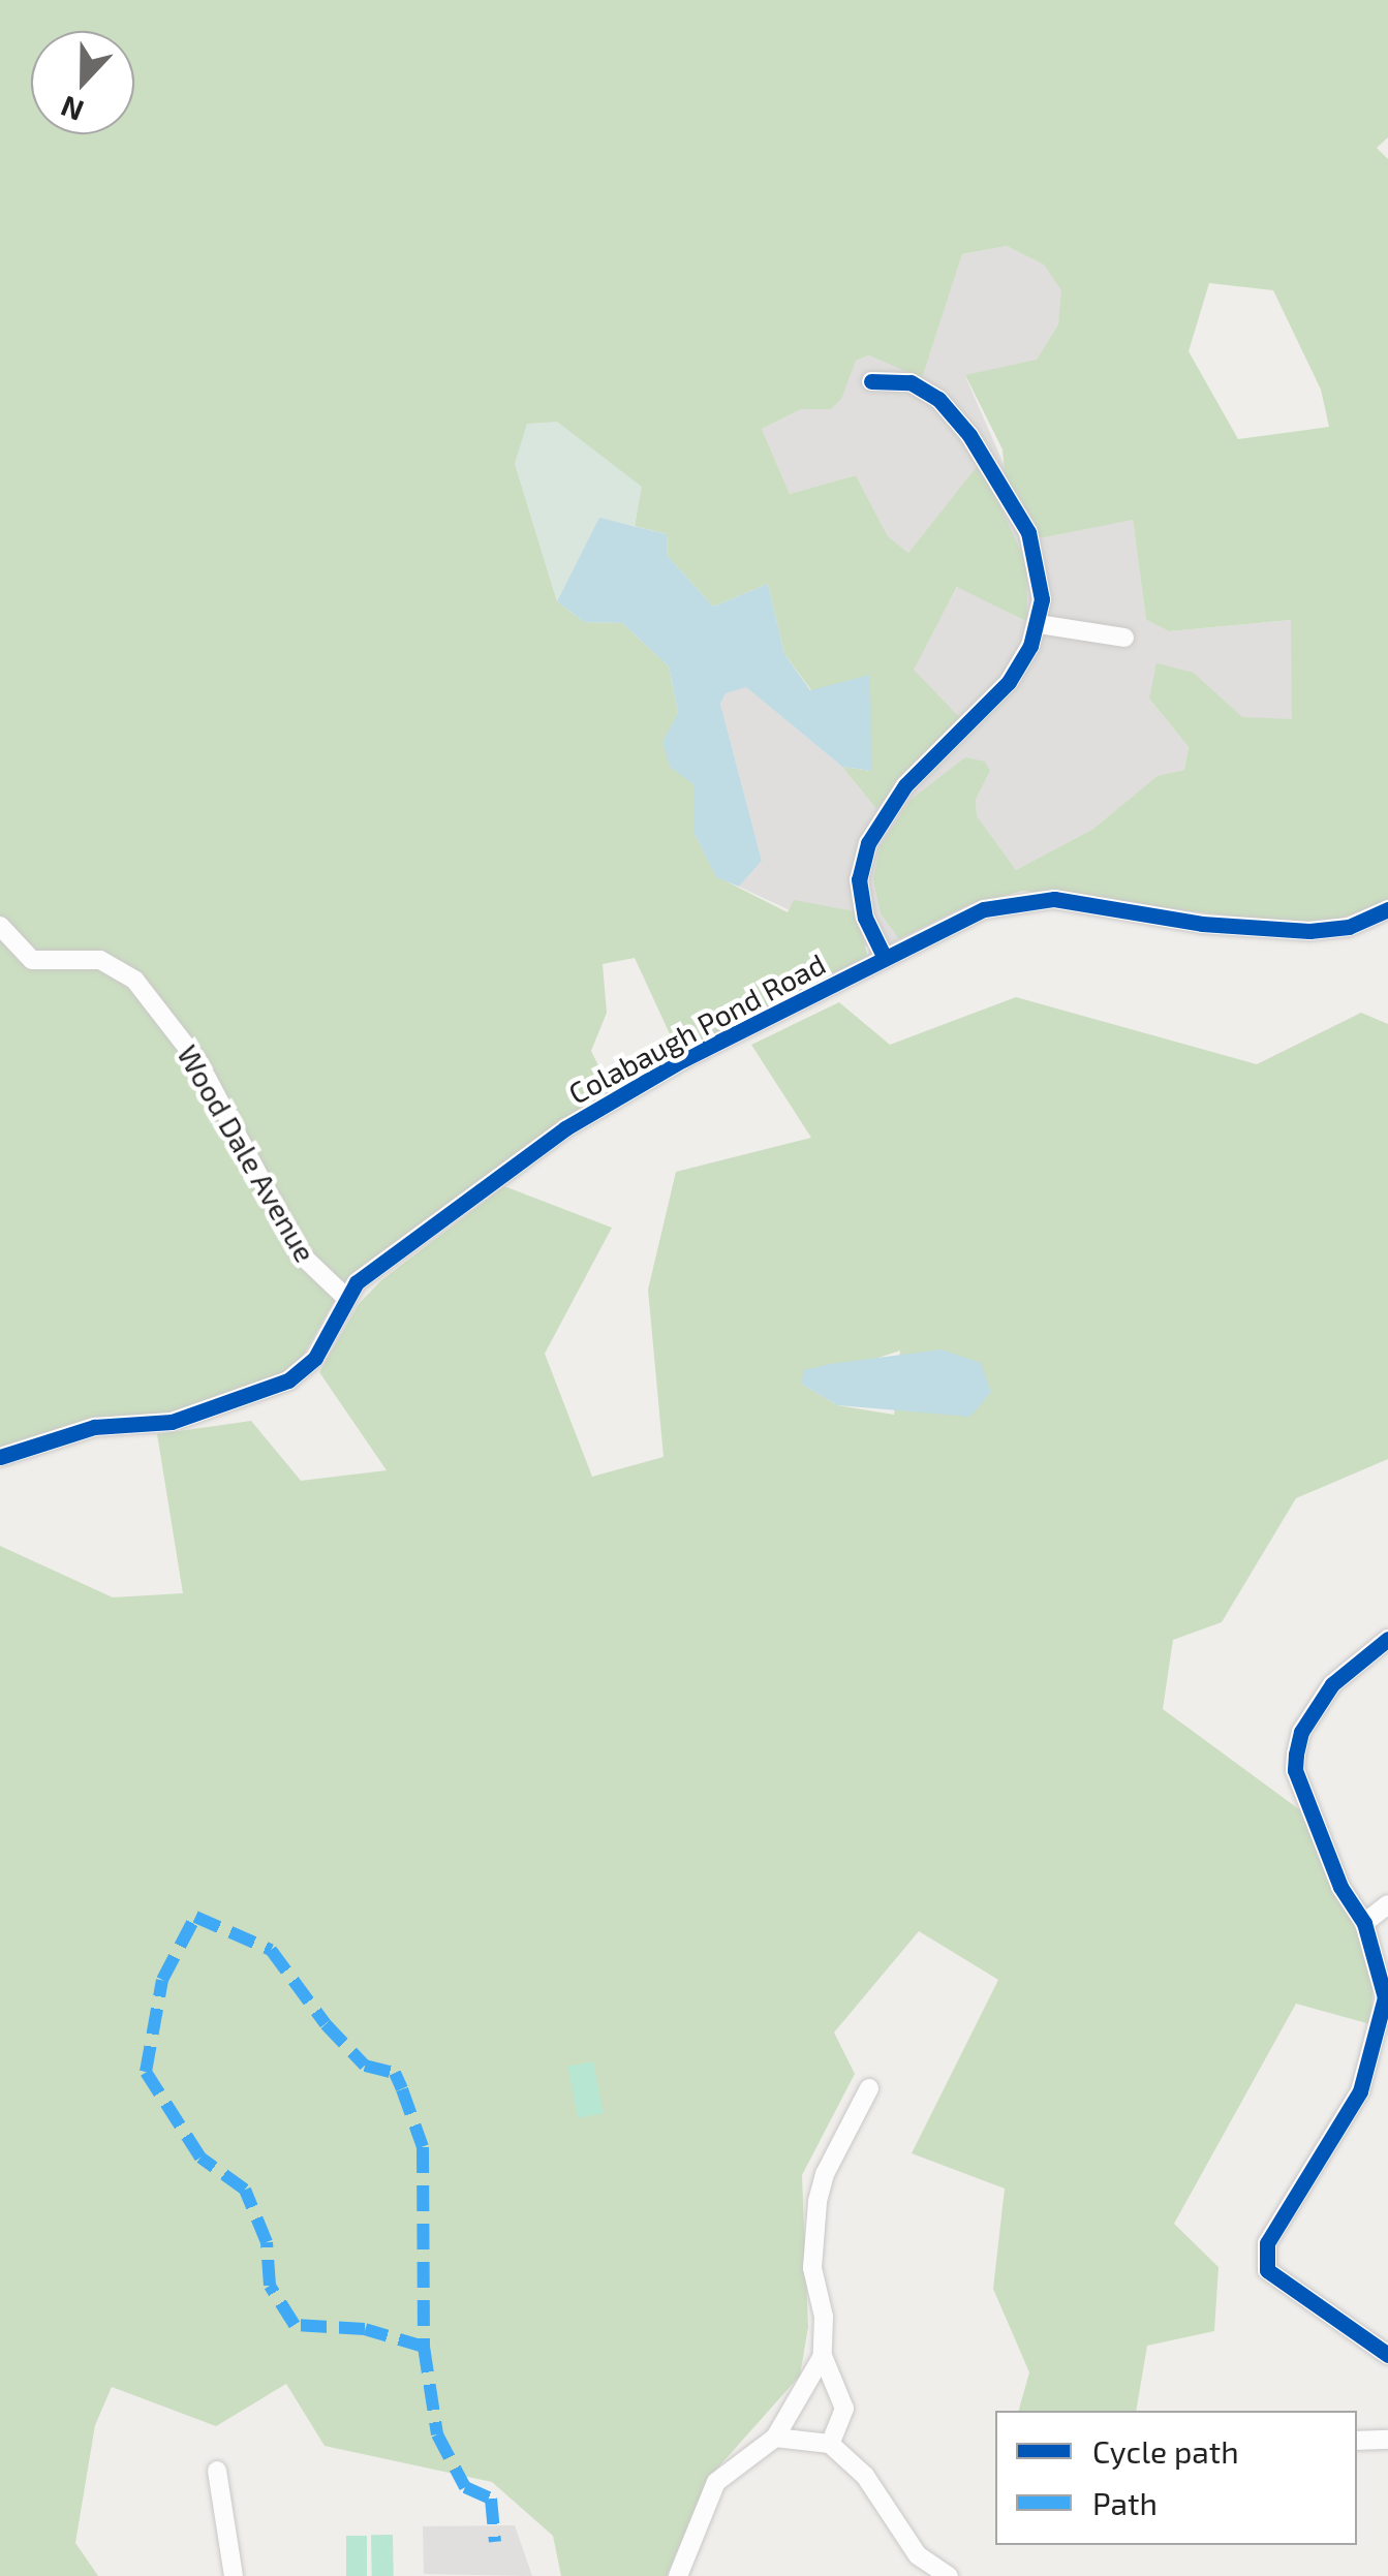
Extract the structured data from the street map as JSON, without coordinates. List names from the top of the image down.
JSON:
{
  "streets": {
    "street": ["Colabaugh Pond Road", "Wood Dale Avenue"]
  },
  "crossings": [
    ["Colabaugh Pond Road", "Wood Dale Avenue"]
  ],
  "legend": ["Cycle path", "Path"],
  "north": "bottom"
}
